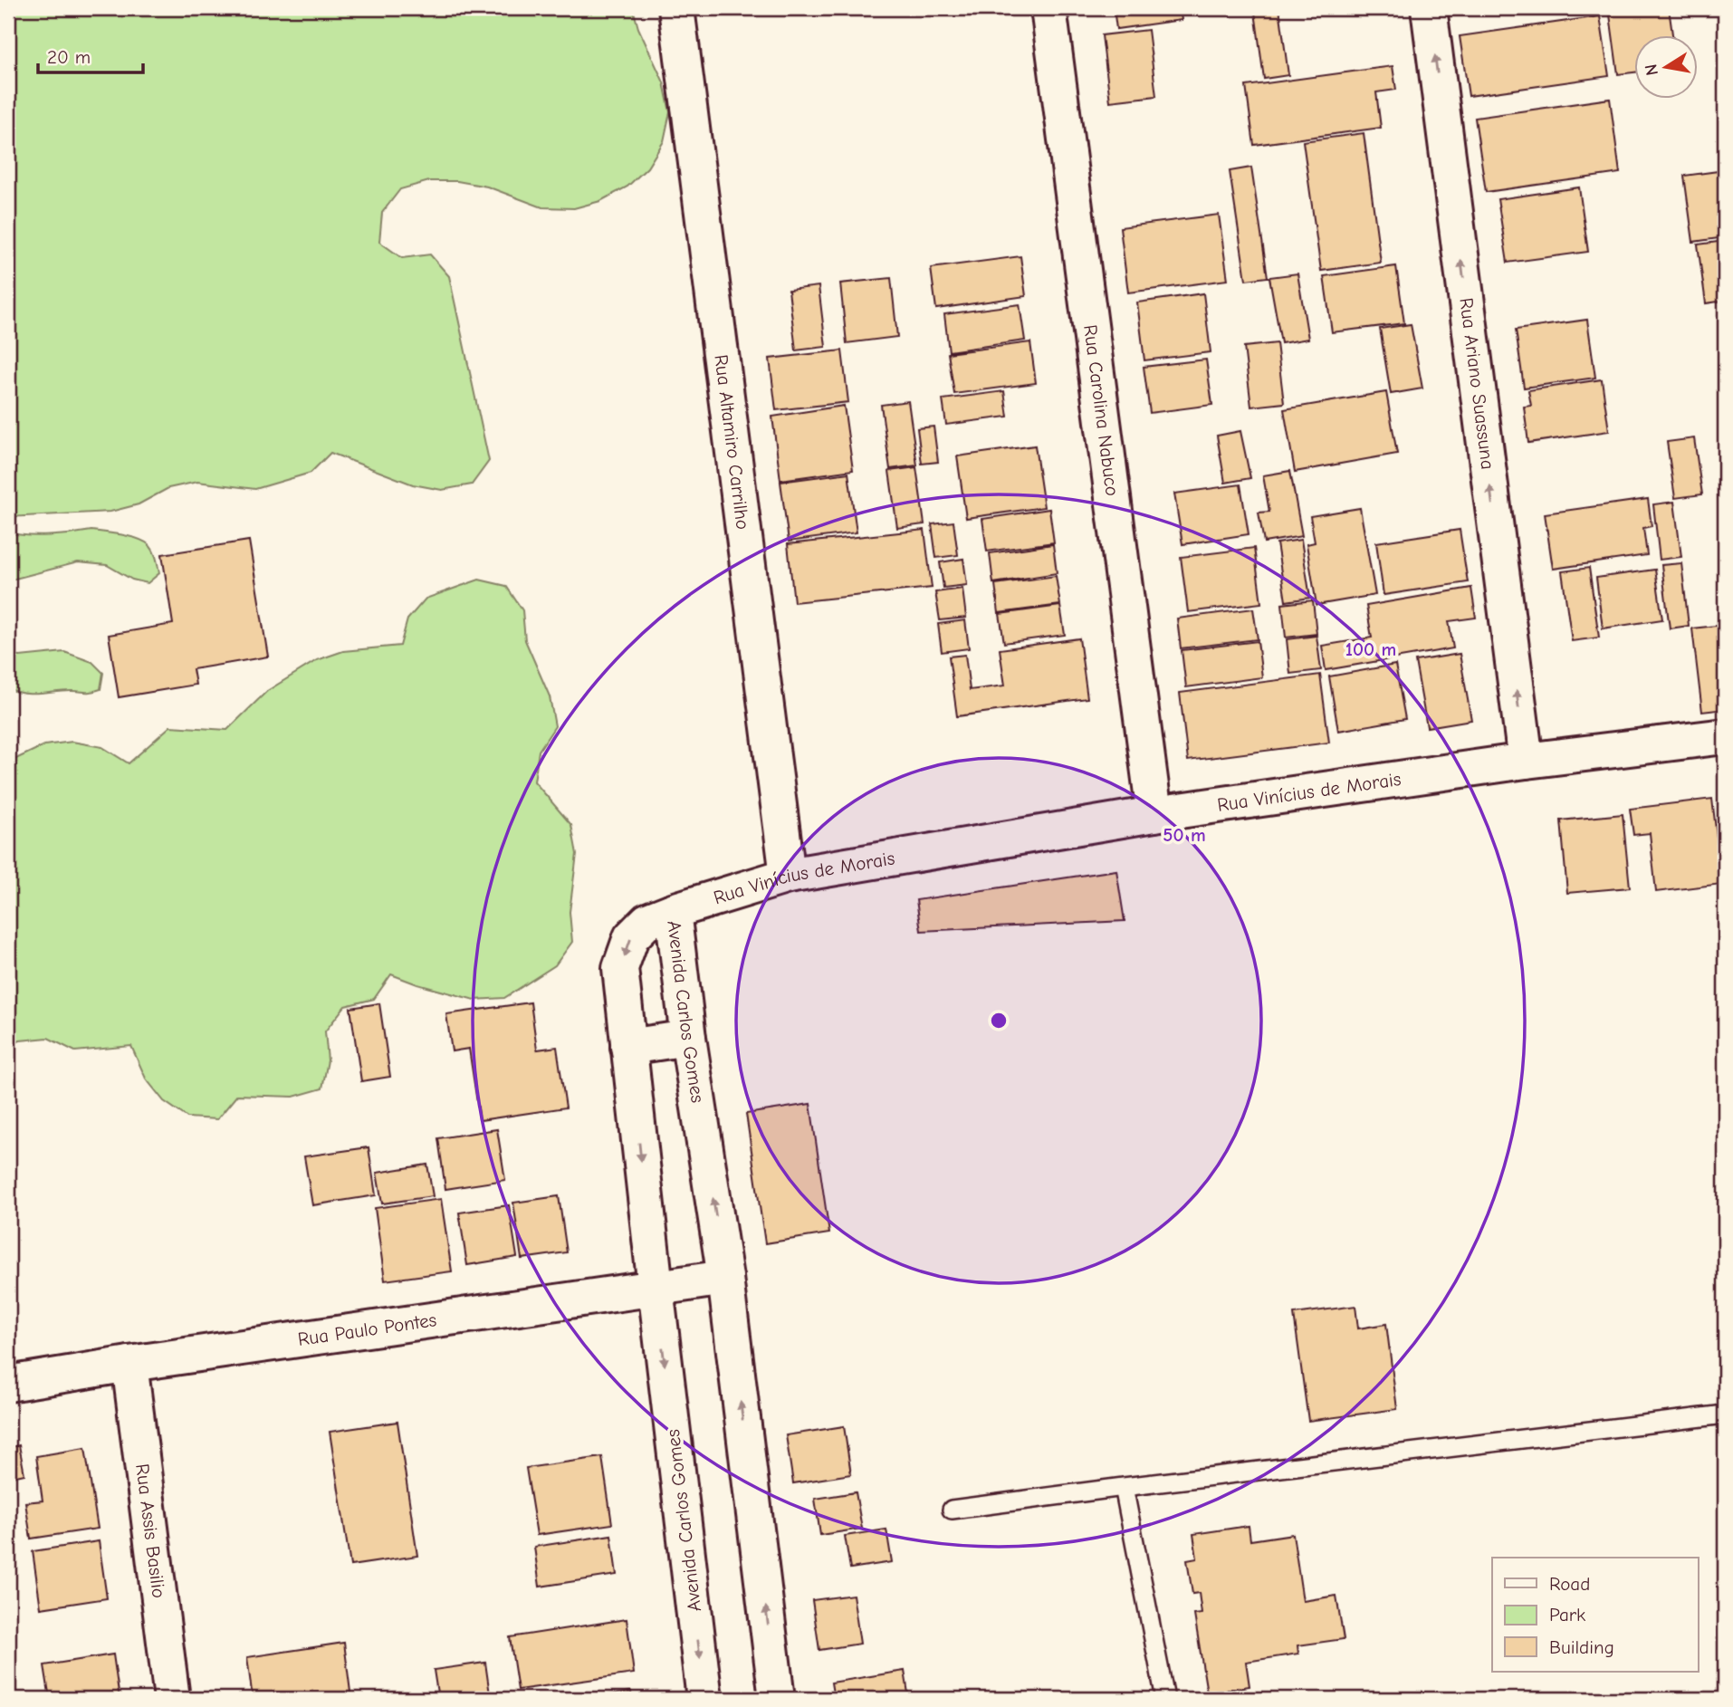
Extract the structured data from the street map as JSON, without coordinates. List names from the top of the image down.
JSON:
{
  "streets": {
    "street": [
      "Rua Ariano Suassuna",
      "Rua Carolina Nabuco",
      "Rua Altamiro Carrilho",
      "Rua Vinícius de Morais",
      "Avenida Carlos Gomes",
      "Rua Paulo Pontes",
      "Rua Assis Basilio"
    ]
  },
  "crossings": [
    ["Rua Ariano Suassuna", "Rua Vinícius de Morais"],
    ["Rua Carolina Nabuco", "Rua Vinícius de Morais"],
    ["Rua Altamiro Carrilho", "Rua Vinícius de Morais"],
    ["Rua Vinícius de Morais", "Avenida Carlos Gomes"],
    ["Avenida Carlos Gomes", "Rua Paulo Pontes"],
    ["Rua Paulo Pontes", "Rua Assis Basilio"]
  ],
  "one_way": ["Rua Ariano Suassuna"],
  "legend": ["Road", "Park", "Building"],
  "scale_bar": "20 m",
  "north": "left",
  "rings": ["100 m", "50 m"]
}
